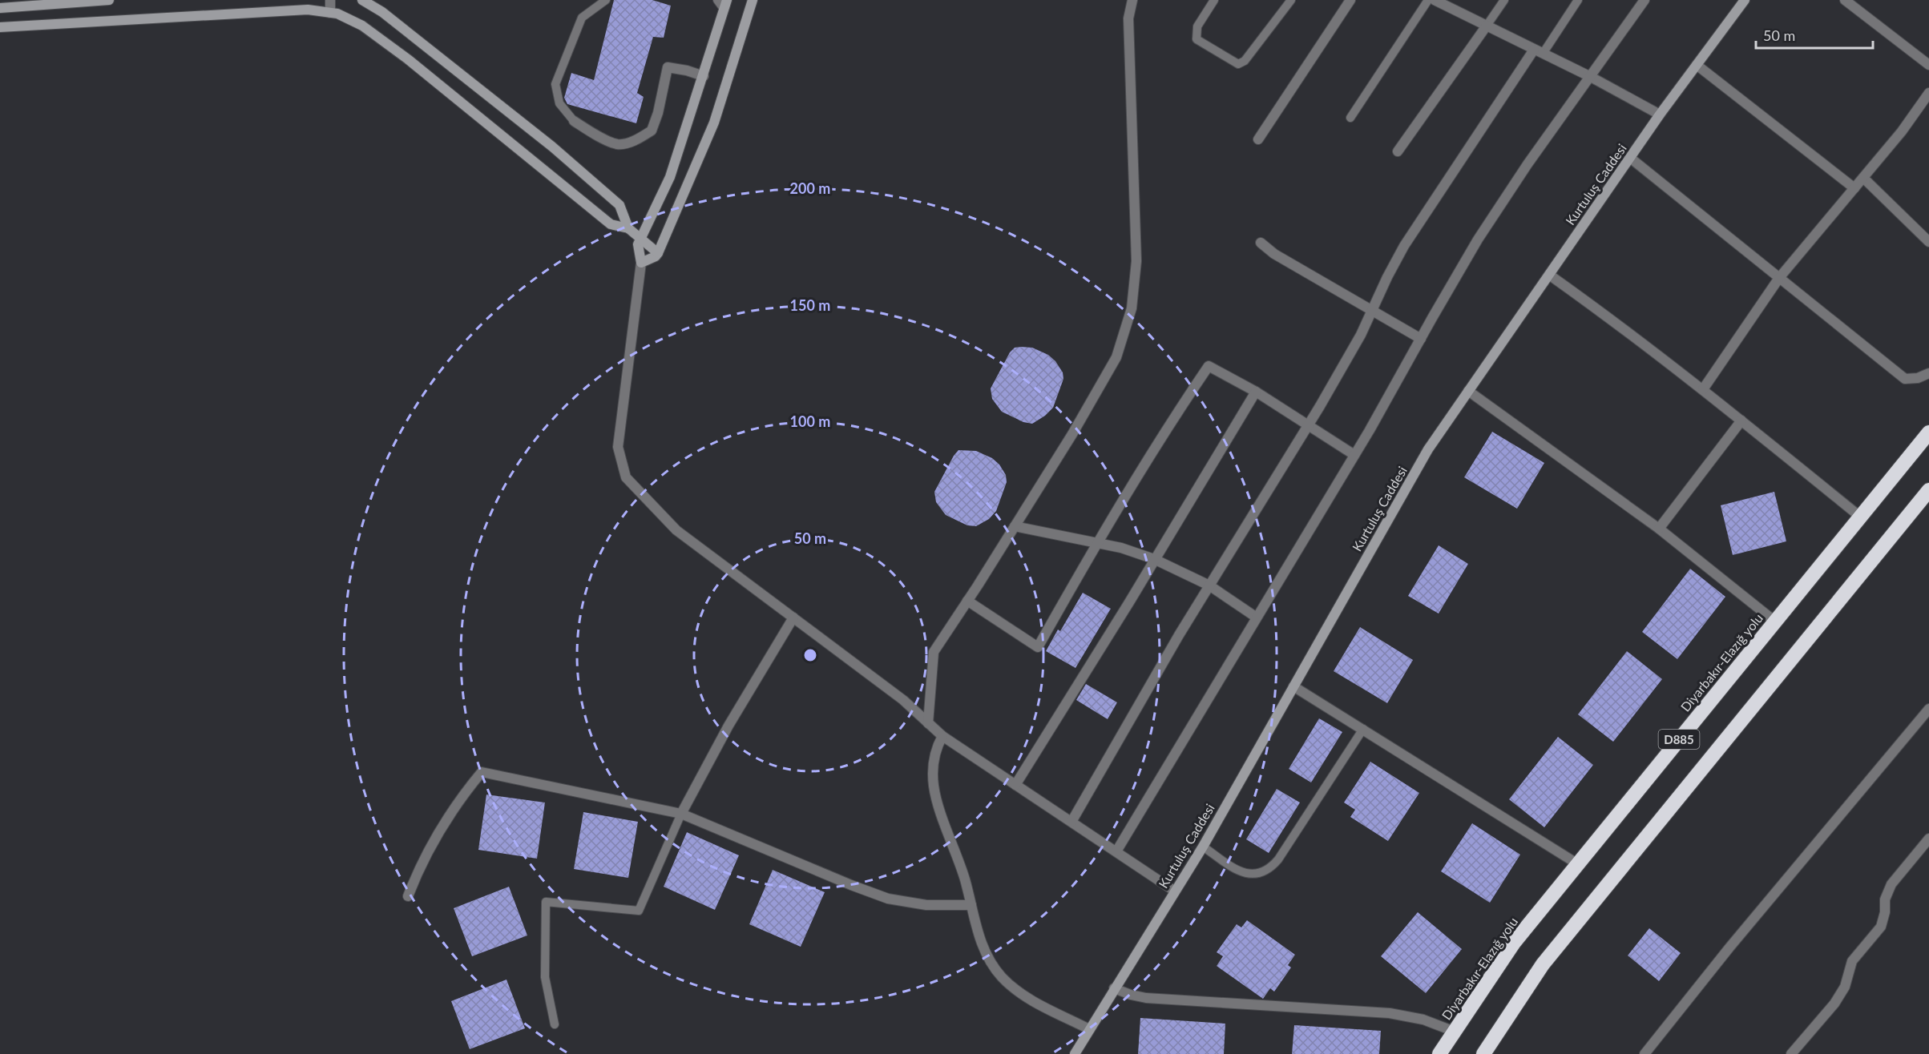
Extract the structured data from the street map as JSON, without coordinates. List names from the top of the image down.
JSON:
{
  "streets": {
    "highway": ["Diyarbakır-Elazığ yolu", "D885"],
    "street": ["Kurtuluş Caddesi"]
  },
  "scale_bar": "50 m",
  "rings": [
    "200 m",
    "150 m",
    "100 m",
    "50 m"
  ]
}
